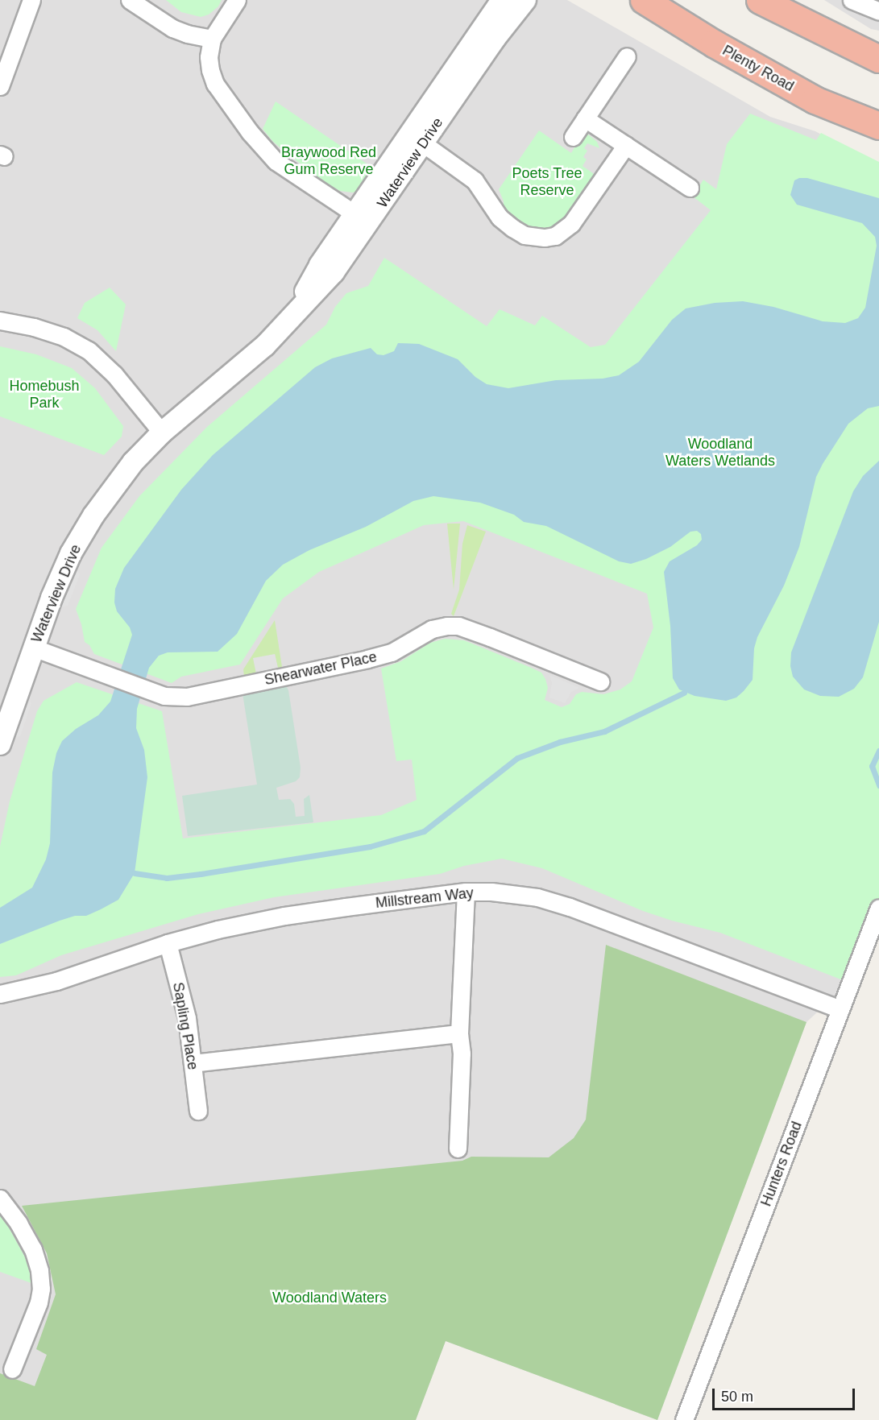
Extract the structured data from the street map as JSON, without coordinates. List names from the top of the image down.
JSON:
{
  "streets": {
    "highway": ["Plenty Road"],
    "street": [
      "Waterview Drive",
      "Shearwater Place",
      "Millstream Way",
      "Sapling Place",
      "Hunters Road"
    ]
  },
  "crossings": [
    ["Waterview Drive", "Shearwater Place"],
    ["Millstream Way", "Sapling Place"],
    ["Millstream Way", "Hunters Road"]
  ],
  "parks": [
    "Braywood Red Gum Reserve",
    "Poets Tree Reserve",
    "Homebush Park",
    "Woodland Waters Wetlands",
    "Woodland Waters"
  ],
  "scale_bar": "50 m"
}
